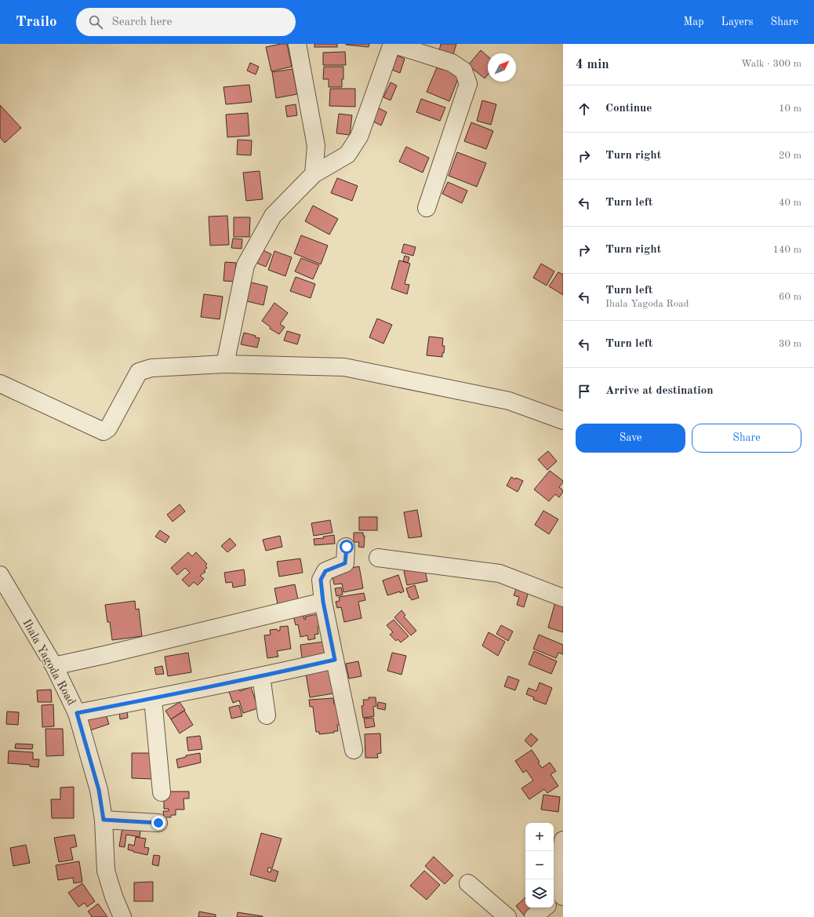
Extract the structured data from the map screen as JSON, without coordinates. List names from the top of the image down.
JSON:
{
  "streets": {
    "street": ["Ihala Yagoda Road"]
  },
  "north": "top right",
  "page": {
    "header": "Trailo",
    "search": "Search here",
    "nav": ["Map", "Layers", "Share"],
    "heading": ["4 min", "Walk · 300 m"],
    "list": [
      ["Continue", "10 m"],
      ["Turn right", "20 m"],
      ["Turn left", "40 m"],
      ["Turn right", "140 m"],
      ["Turn left", "Ihala Yagoda Road", "60 m"],
      ["Turn left", "30 m"],
      "Arrive at destination"
    ],
    "buttons": ["Save", "Share"],
    "map_buttons": ["+", "−"]
  }
}
